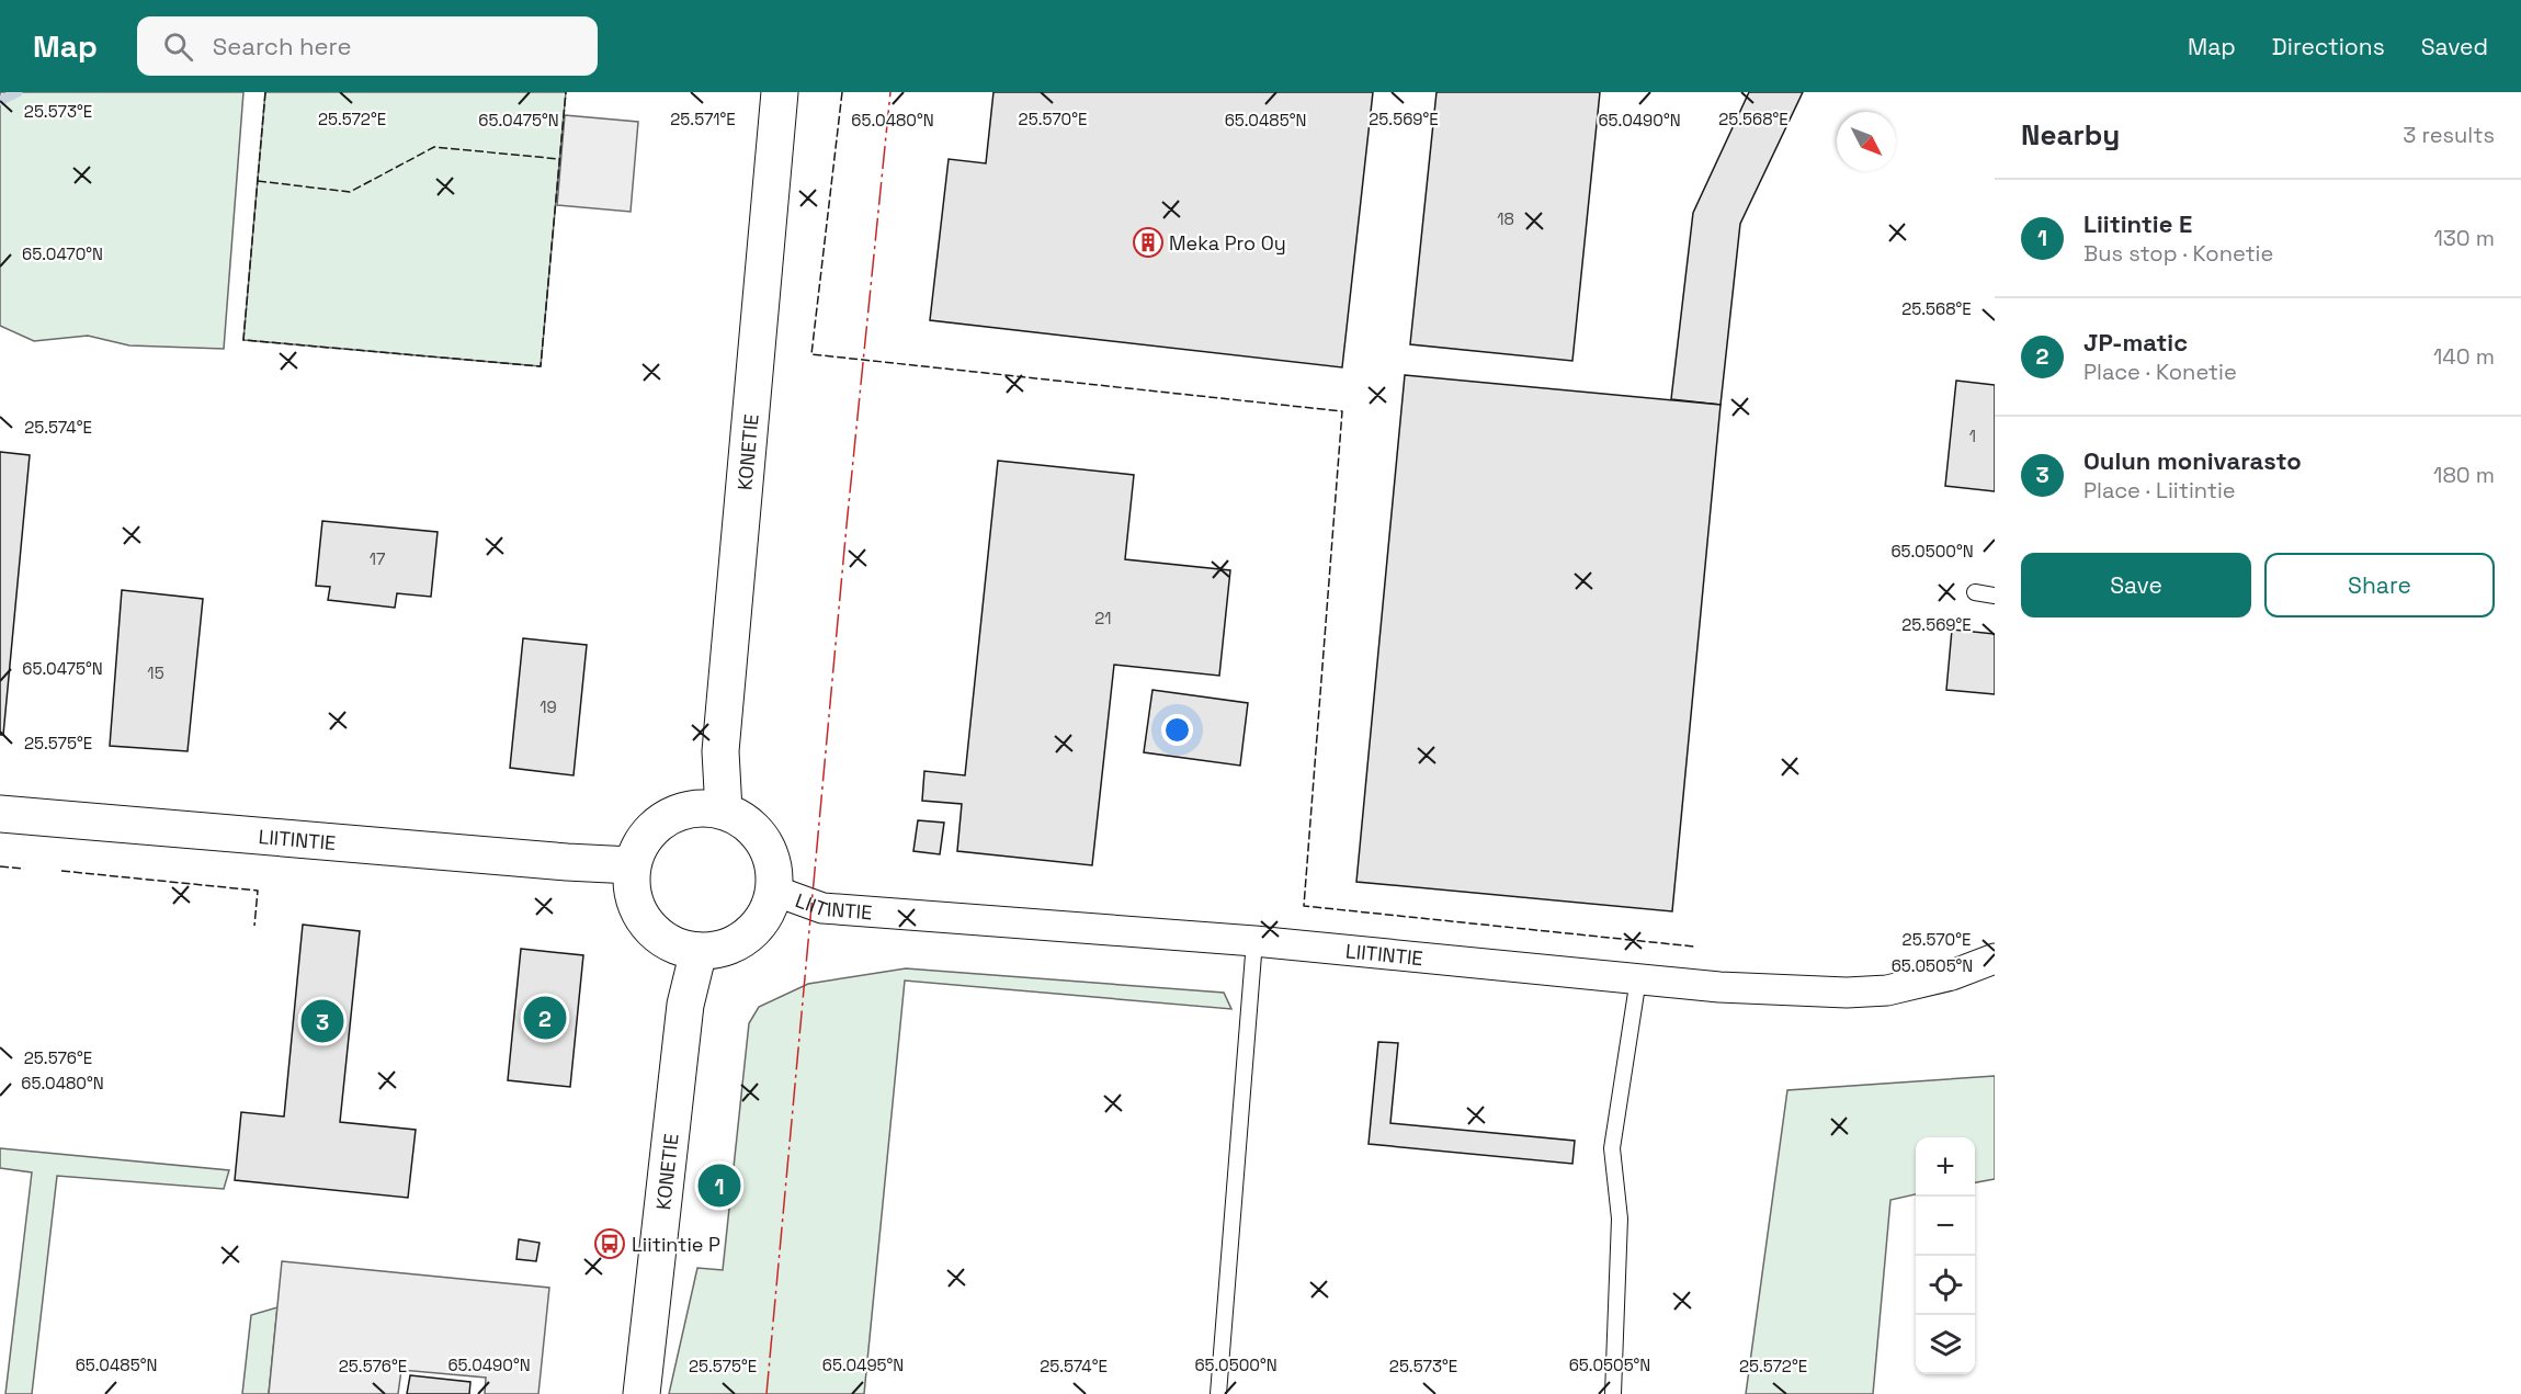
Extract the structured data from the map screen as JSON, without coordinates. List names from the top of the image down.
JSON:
{
  "streets": {
    "street": ["KONETIE", "LIITINTIE"]
  },
  "crossings": [
    ["KONETIE", "LIITINTIE"]
  ],
  "places": {
    "building": ["Meka Pro Oy"],
    "bus stop": ["Liitintie P"]
  },
  "house_numbers": [
    "18",
    "1",
    "17",
    "21",
    "15",
    "19"
  ],
  "north": "bottom right",
  "page": {
    "header": "Map",
    "search": "Search here",
    "nav": ["Map", "Directions", "Saved"],
    "heading": ["Nearby", "3 results"],
    "list": [
      {
        "mark": "1",
        "name": "Liitintie E",
        "note": "Bus stop · Konetie",
        "value": "130 m"
      },
      {
        "mark": "2",
        "name": "JP-matic",
        "note": "Place · Konetie",
        "value": "140 m"
      },
      {
        "mark": "3",
        "name": "Oulun monivarasto",
        "note": "Place · Liitintie",
        "value": "180 m"
      }
    ],
    "buttons": ["Save", "Share"],
    "pins": ["2", "3", "1"],
    "map_buttons": ["+", "−"]
  },
  "coordinates": [
    "25.573°E",
    "25.570°E",
    "25.568°E",
    "25.572°E",
    "25.571°E",
    "25.569°E",
    "65.0475°N",
    "65.0480°N",
    "65.0485°N",
    "65.0490°N",
    "65.0470°N",
    "25.574°E",
    "65.0500°N",
    "25.575°E",
    "65.0505°N",
    "25.576°E",
    "65.0495°N"
  ]
}
